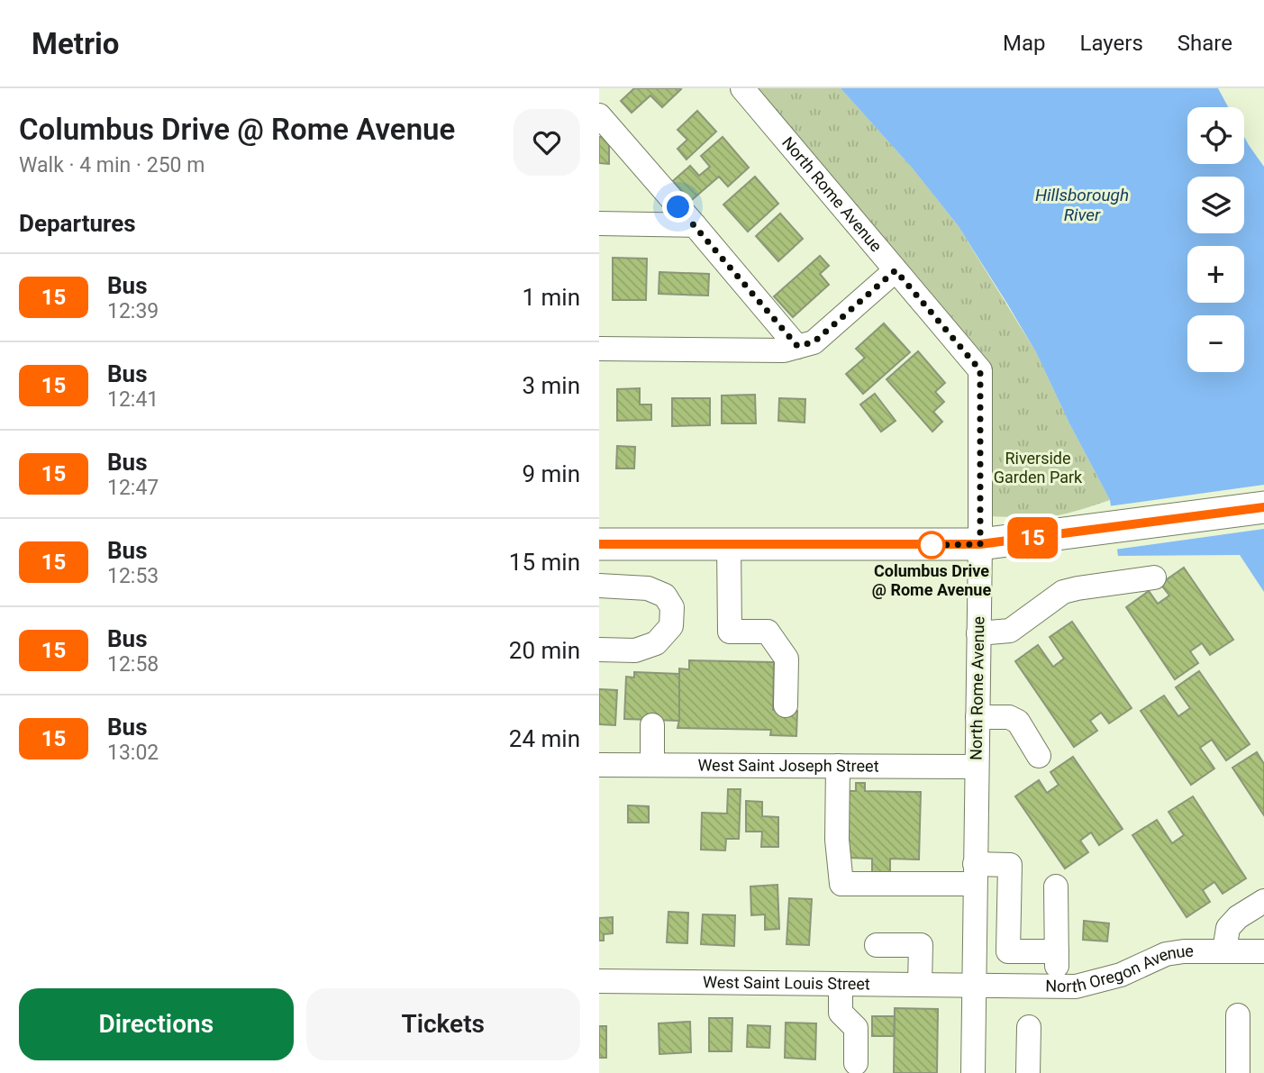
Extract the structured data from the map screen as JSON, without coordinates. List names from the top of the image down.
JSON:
{
  "streets": {
    "street": [
      "North Rome Avenue",
      "West Saint Joseph Street",
      "North Oregon Avenue",
      "West Saint Louis Street"
    ]
  },
  "crossings": [
    ["North Rome Avenue", "West Saint Joseph Street"],
    ["North Rome Avenue", "North Oregon Avenue"],
    ["North Rome Avenue", "West Saint Louis Street"],
    ["North Oregon Avenue", "West Saint Louis Street"]
  ],
  "water": ["Hillsborough River"],
  "parks": ["Riverside Garden Park"],
  "places": ["Columbus Drive @ Rome Avenue"],
  "lines": ["bus line 15"],
  "page": {
    "header": "Metrio",
    "nav": ["Map", "Layers", "Share"],
    "heading": [
      ["Columbus Drive @ Rome Avenue", "Walk · 4 min · 250 m"],
      "Departures"
    ],
    "on_map": "15",
    "map_buttons": ["+", "−"],
    "list": [
      {
        "mark": "15",
        "name": "Bus",
        "note": "12:39",
        "value": "1 min"
      },
      {
        "mark": "15",
        "name": "Bus",
        "note": "12:41",
        "value": "3 min"
      },
      {
        "mark": "15",
        "name": "Bus",
        "note": "12:47",
        "value": "9 min"
      },
      {
        "mark": "15",
        "name": "Bus",
        "note": "12:53",
        "value": "15 min"
      },
      {
        "mark": "15",
        "name": "Bus",
        "note": "12:58",
        "value": "20 min"
      },
      {
        "mark": "15",
        "name": "Bus",
        "note": "13:02",
        "value": "24 min"
      }
    ],
    "buttons": ["Directions", "Tickets"]
  }
}
